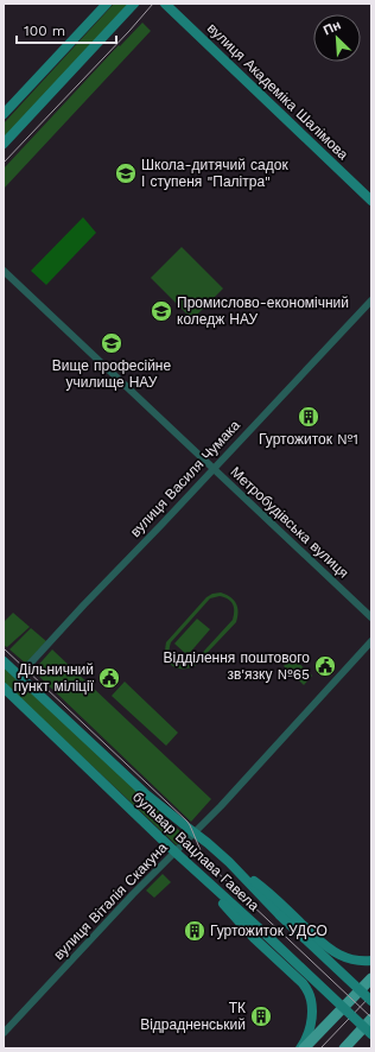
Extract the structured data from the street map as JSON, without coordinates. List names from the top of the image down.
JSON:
{
  "streets": {
    "main road": ["вулиця Академіка Шалімова", "бульвар Вацлава Гавела"],
    "street": ["вулиця Василя Чумака", "Метробудівська вулиця", "вулиця Віталія Скакуна"]
  },
  "crossings": [
    ["вулиця Василя Чумака", "Метробудівська вулиця"],
    ["вулиця Василя Чумака", "бульвар Вацлава Гавела"],
    ["бульвар Вацлава Гавела", "вулиця Віталія Скакуна"]
  ],
  "places": {
    "school or university": ["Школа-дитячий садок І ступеня \"Палітра\"", "Промислово-економічний коледж НАУ", "Вище професійне училище НАУ"],
    "building": ["Гуртожиток №1", "Гуртожиток УДСО", "ТК Відрадненський"],
    "public building": ["Відділення поштового зв'язку №65", "Дільничний пункт міліції"]
  },
  "scale_bar": "100 m",
  "north": "top left"
}
